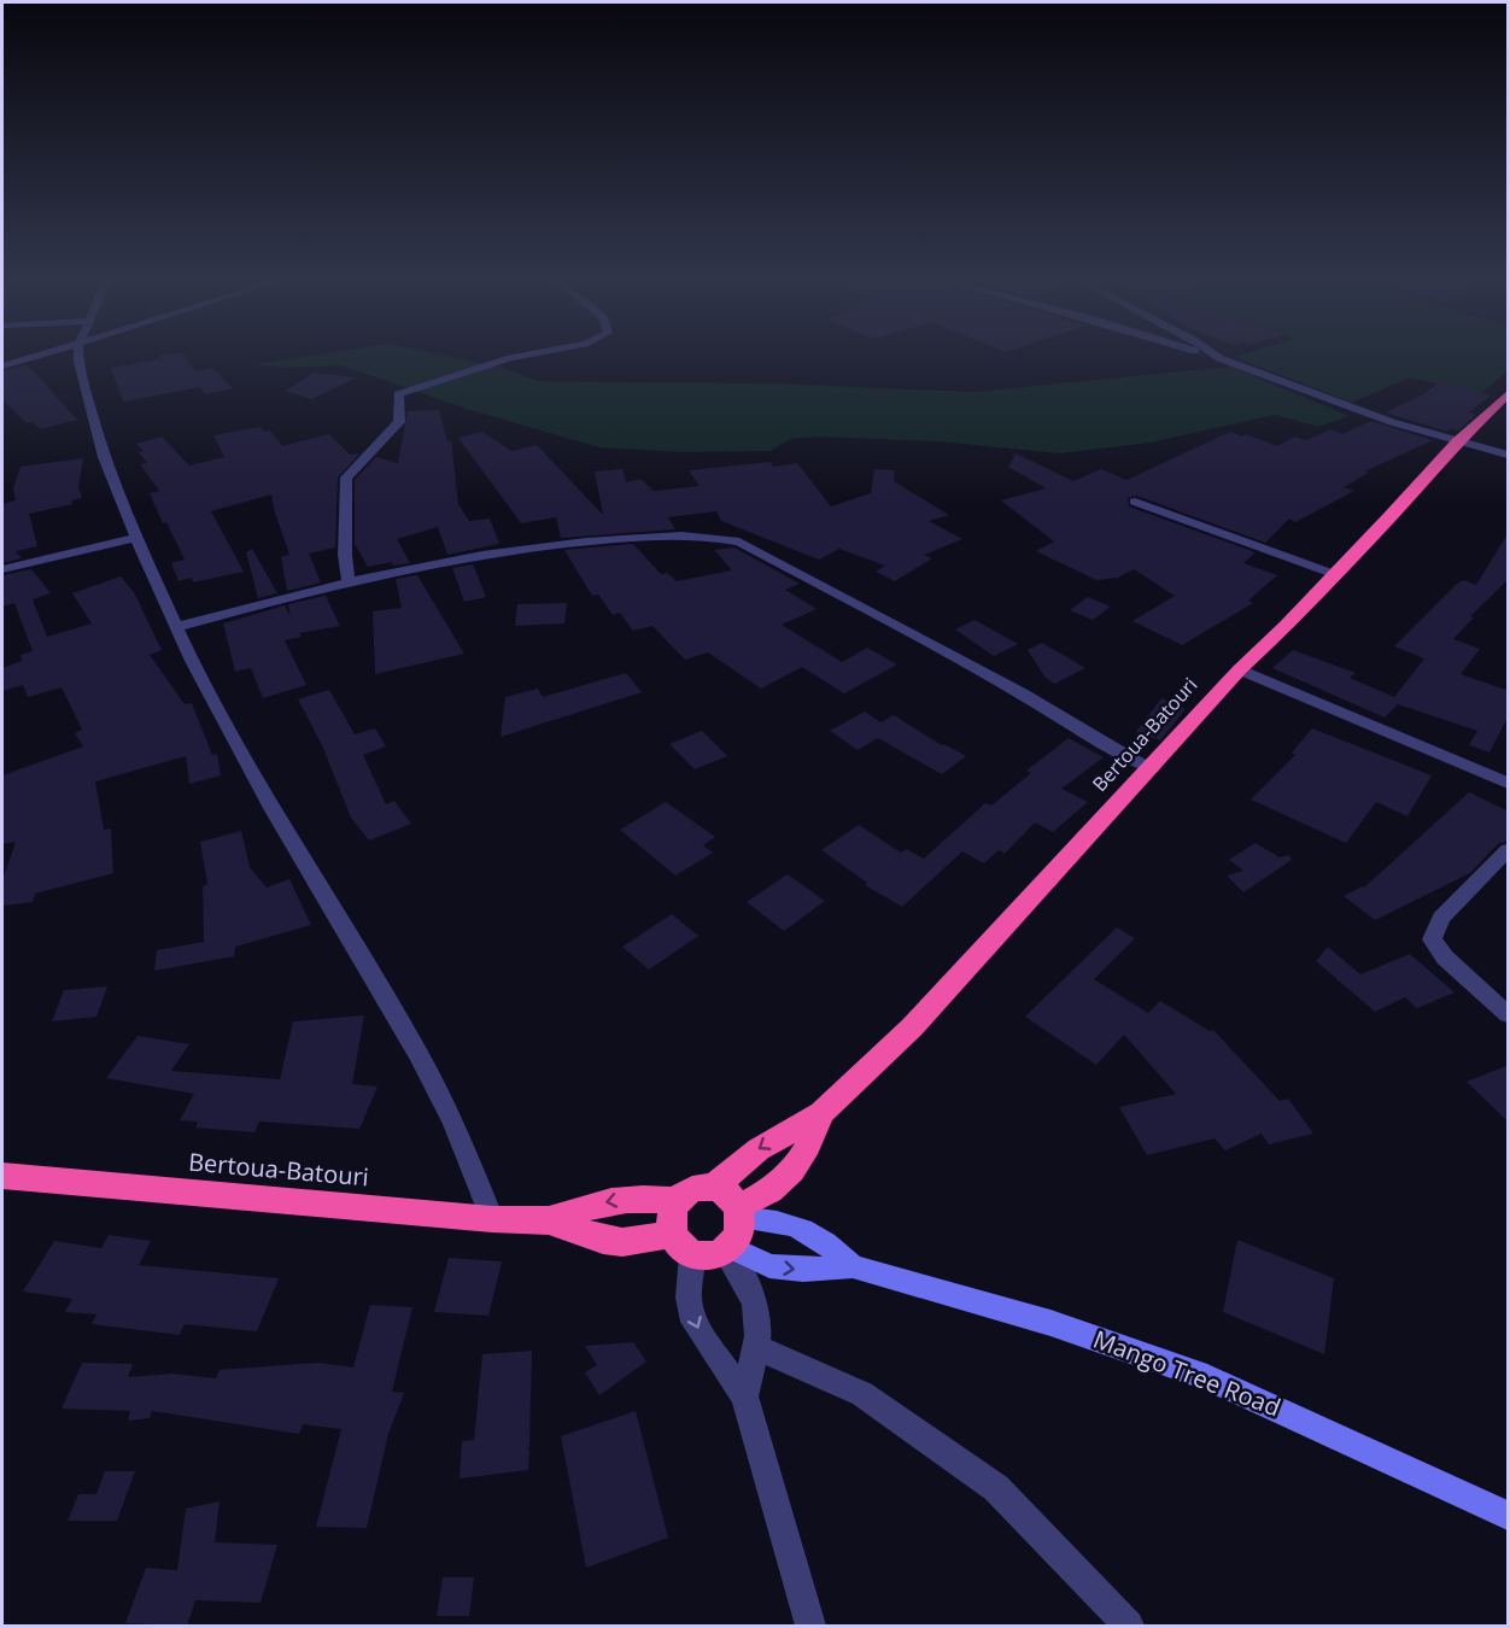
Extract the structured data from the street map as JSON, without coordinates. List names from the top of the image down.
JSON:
{
  "streets": {
    "highway": ["Bertoua-Batouri"],
    "main road": ["Mango Tree Road"]
  },
  "crossings": [
    ["Bertoua-Batouri", "Mango Tree Road"]
  ]
}
